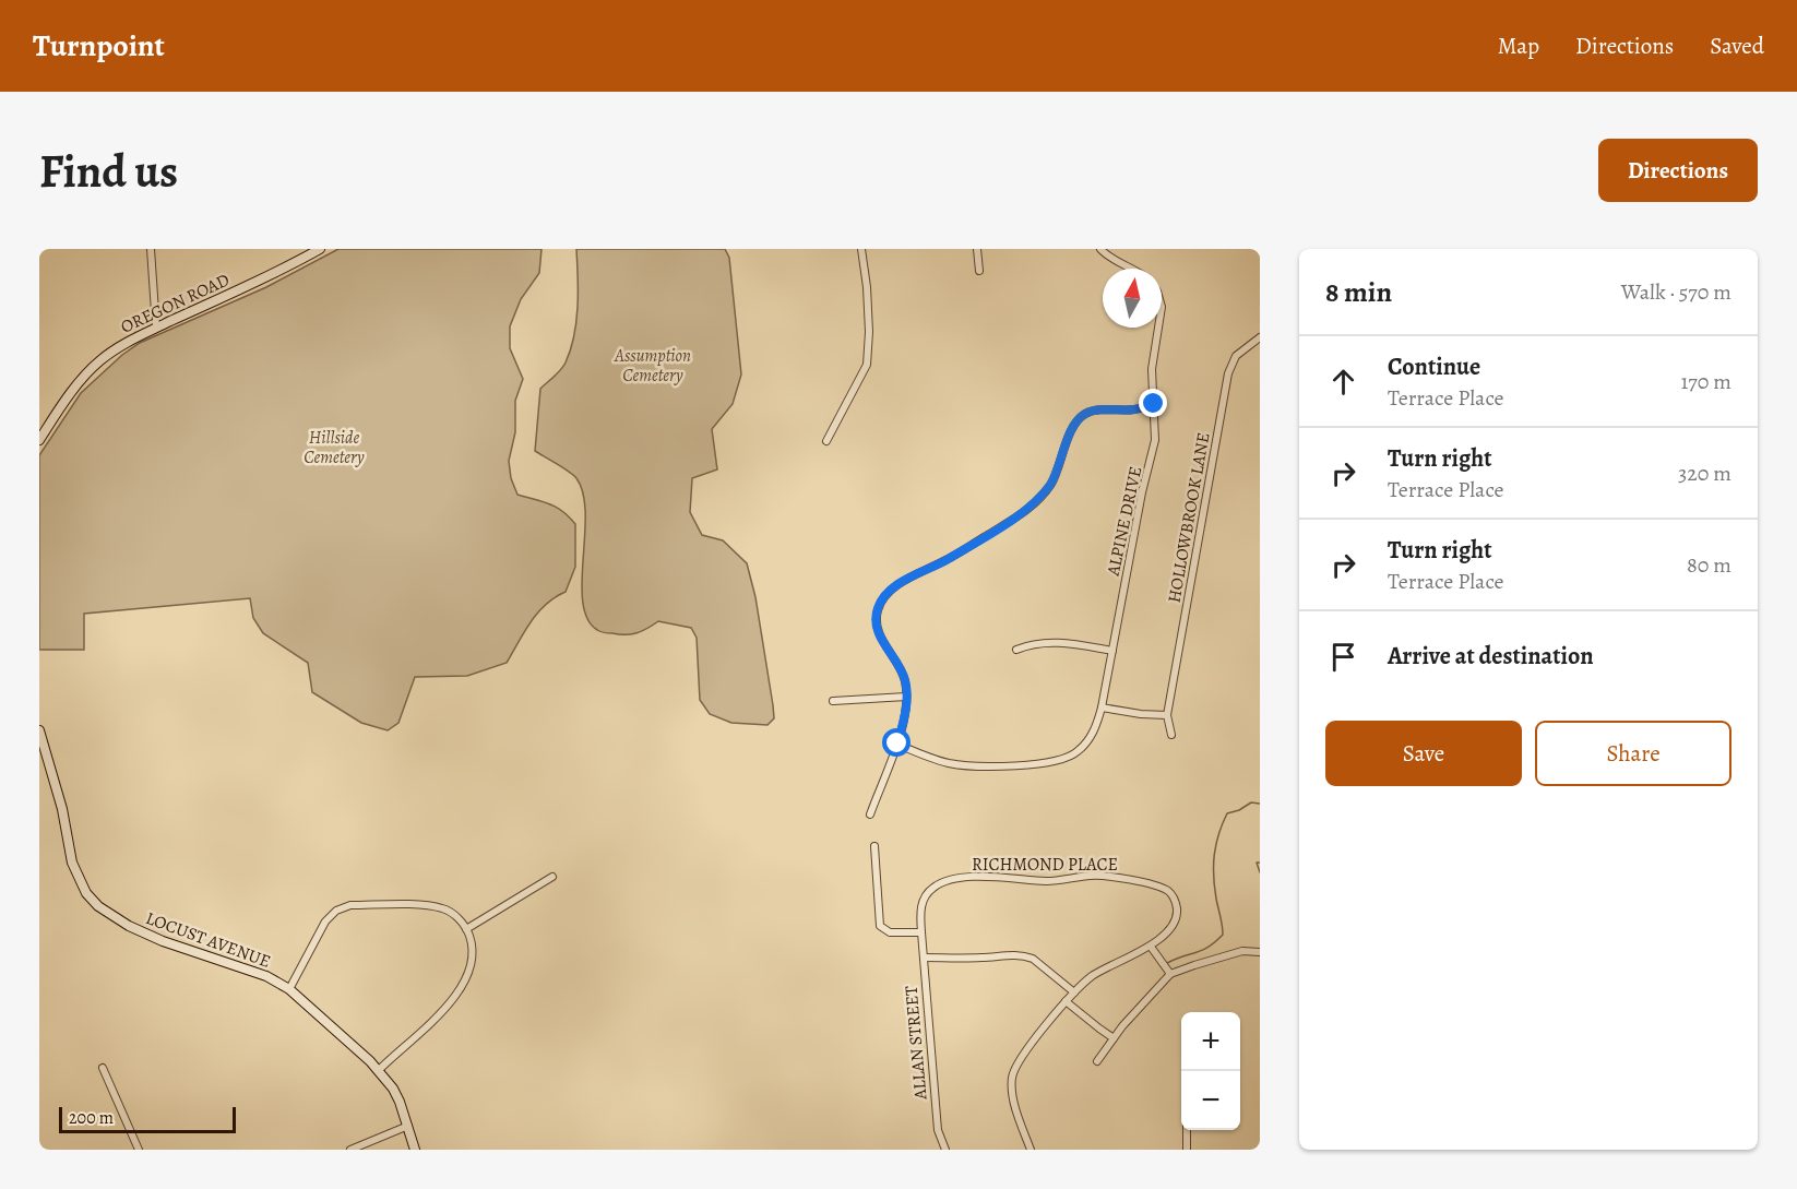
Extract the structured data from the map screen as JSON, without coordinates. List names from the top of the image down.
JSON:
{
  "streets": {
    "street": [
      "OREGON ROAD",
      "HOLLOWBROOK LANE",
      "ALPINE DRIVE",
      "RICHMOND PLACE",
      "LOCUST AVENUE",
      "ALLAN STREET"
    ]
  },
  "crossings": [
    ["RICHMOND PLACE", "ALLAN STREET"]
  ],
  "parks": ["Assumption Cemetery", "Hillside Cemetery"],
  "scale_bar": "200 m",
  "north": "top",
  "page": {
    "header": "Turnpoint",
    "nav": ["Map", "Directions", "Saved"],
    "buttons": [
      "Directions",
      ["Save", "Share"]
    ],
    "title": "Find us",
    "heading": ["8 min", "Walk · 570 m"],
    "list": [
      ["Continue", "Terrace Place", "170 m"],
      ["Turn right", "Terrace Place", "320 m"],
      ["Turn right", "Terrace Place", "80 m"],
      "Arrive at destination"
    ],
    "map_buttons": ["+", "−"],
    "scale": "200 m"
  }
}
